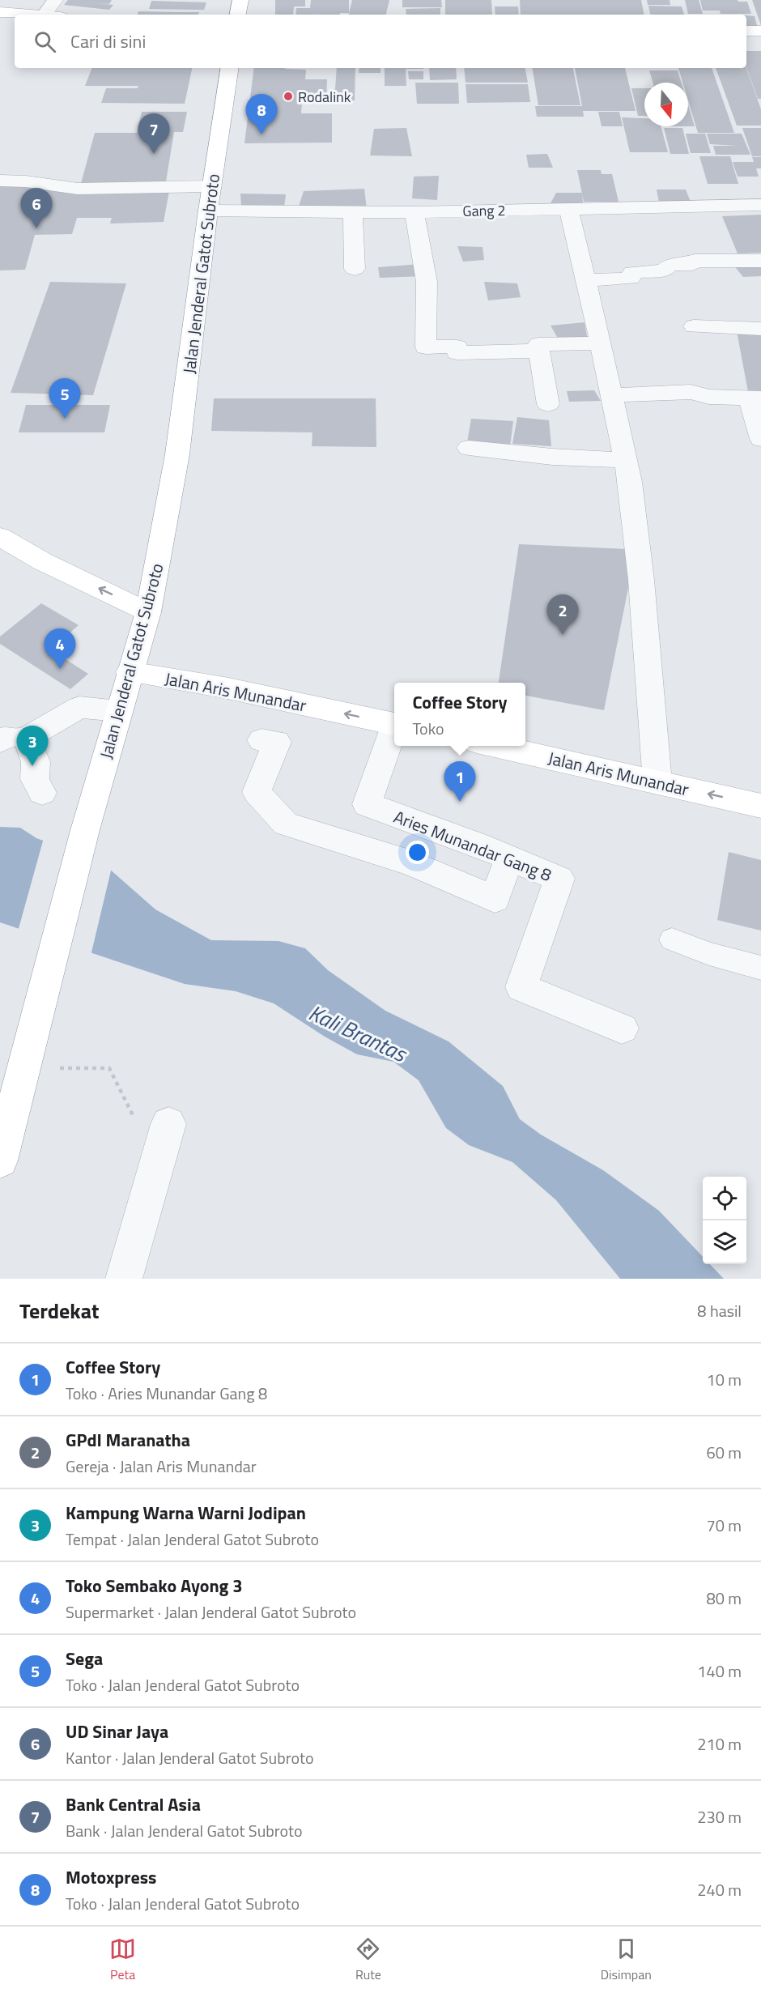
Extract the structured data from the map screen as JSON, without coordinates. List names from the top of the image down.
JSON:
{
  "streets": {
    "main road": ["Jalan Jenderal Gatot Subroto", "Jalan Aris Munandar"],
    "street": ["Gang 2", "Aries Munandar Gang 8"]
  },
  "crossings": [
    ["Gang 2", "Jalan Jenderal Gatot Subroto"],
    ["Jalan Jenderal Gatot Subroto", "Jalan Aris Munandar"]
  ],
  "one_way": ["Jalan Aris Munandar"],
  "water": ["Kali Brantas"],
  "places": ["Rodalink"],
  "north": "bottom",
  "page": {
    "search": "Cari di sini",
    "pins": [
      "8",
      "7",
      "6",
      "5",
      "2",
      "4",
      "3",
      "1"
    ],
    "popup": ["Coffee Story", "Toko"],
    "heading": ["Terdekat", "8 hasil"],
    "list": [
      {
        "mark": "1",
        "name": "Coffee Story",
        "note": "Toko · Aries Munandar Gang 8",
        "value": "10 m"
      },
      {
        "mark": "2",
        "name": "GPdI Maranatha",
        "note": "Gereja · Jalan Aris Munandar",
        "value": "60 m"
      },
      {
        "mark": "3",
        "name": "Kampung Warna Warni Jodipan",
        "note": "Tempat · Jalan Jenderal Gatot Subroto",
        "value": "70 m"
      },
      {
        "mark": "4",
        "name": "Toko Sembako Ayong 3",
        "note": "Supermarket · Jalan Jenderal Gatot Subroto",
        "value": "80 m"
      },
      {
        "mark": "5",
        "name": "Sega",
        "note": "Toko · Jalan Jenderal Gatot Subroto",
        "value": "140 m"
      },
      {
        "mark": "6",
        "name": "UD Sinar Jaya",
        "note": "Kantor · Jalan Jenderal Gatot Subroto",
        "value": "210 m"
      },
      {
        "mark": "7",
        "name": "Bank Central Asia",
        "note": "Bank · Jalan Jenderal Gatot Subroto",
        "value": "230 m"
      },
      {
        "mark": "8",
        "name": "Motoxpress",
        "note": "Toko · Jalan Jenderal Gatot Subroto",
        "value": "240 m"
      }
    ],
    "nav": ["Peta", "Rute", "Disimpan"]
  }
}
